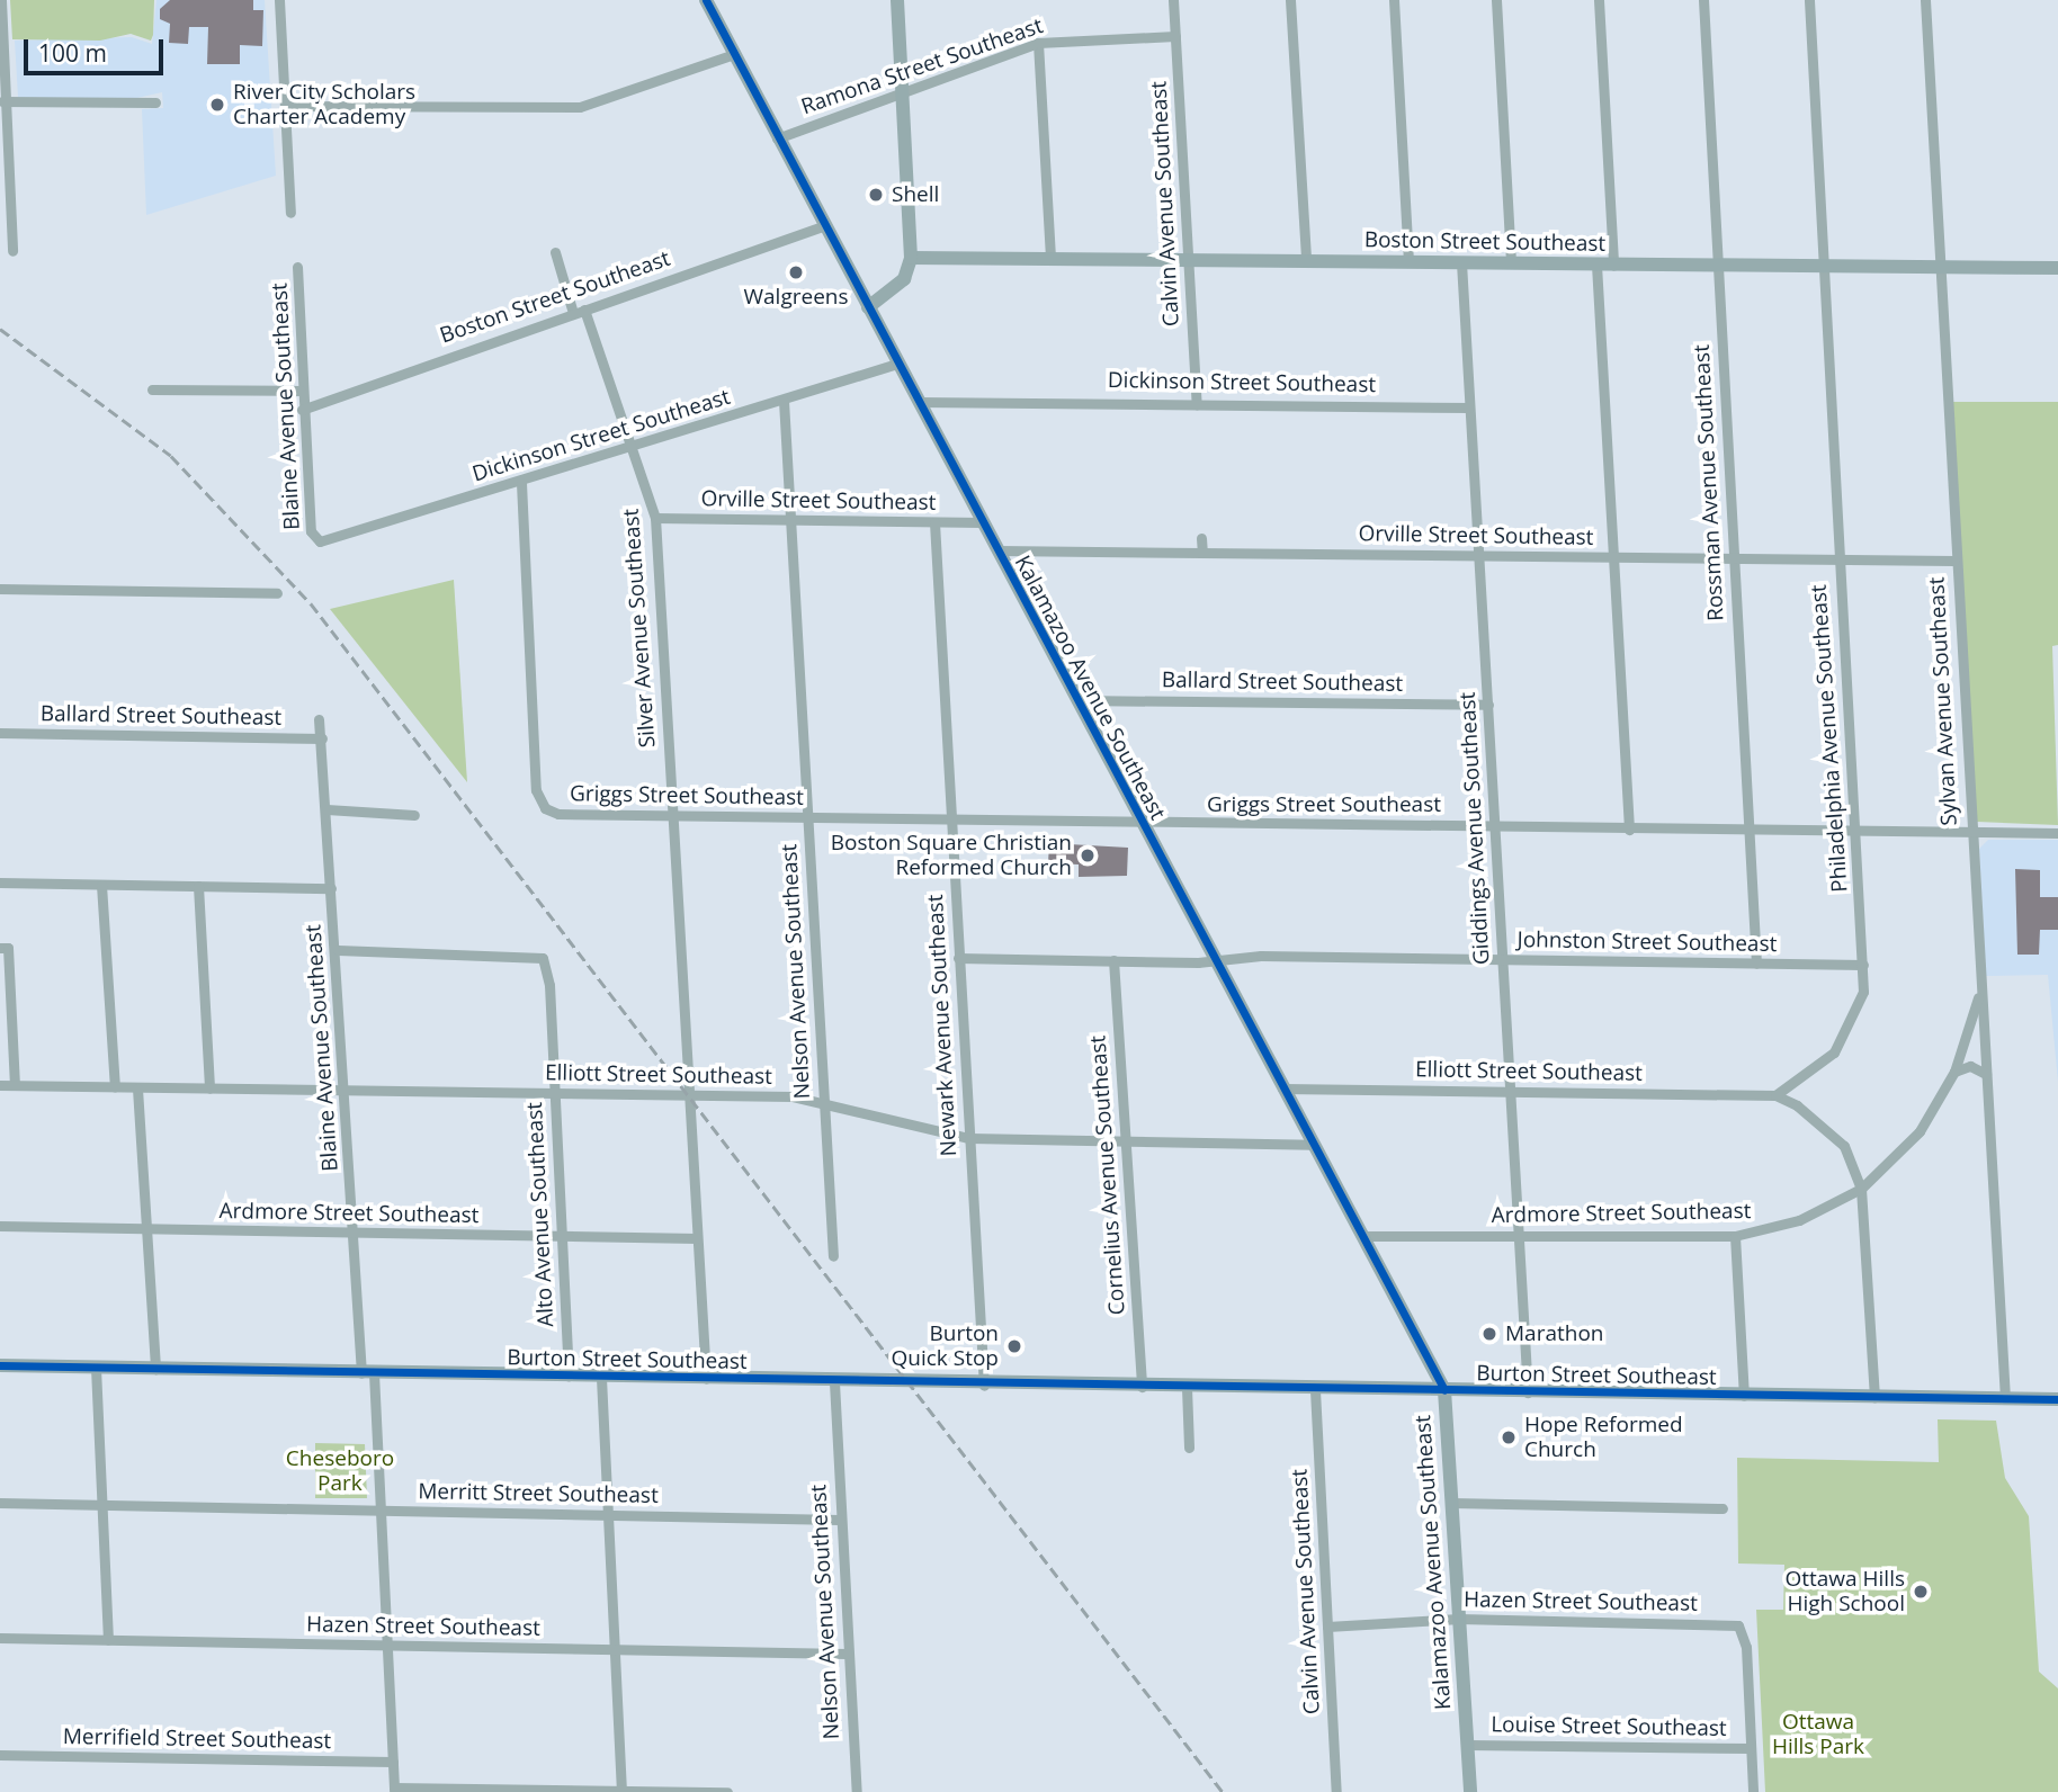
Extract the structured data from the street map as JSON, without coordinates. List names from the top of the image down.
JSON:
{
  "streets": {
    "main road": ["Boston Street Southeast", "Kalamazoo Avenue Southeast", "Burton Street Southeast"],
    "street": [
      "Ramona Street Southeast",
      "Calvin Avenue Southeast",
      "Dickinson Street Southeast",
      "Blaine Avenue Southeast",
      "Rossman Avenue Southeast",
      "Orville Street Southeast",
      "Silver Avenue Southeast",
      "Ballard Street Southeast",
      "Sylvan Avenue Southeast",
      "Philadelphia Avenue Southeast",
      "Griggs Street Southeast",
      "Giddings Avenue Southeast",
      "Johnston Street Southeast",
      "Nelson Avenue Southeast",
      "Newark Avenue Southeast",
      "Elliott Street Southeast",
      "Cornelius Avenue Southeast",
      "Ardmore Street Southeast",
      "Alto Avenue Southeast",
      "Merritt Street Southeast",
      "Hazen Street Southeast",
      "Louise Street Southeast",
      "Merrifield Street Southeast"
    ]
  },
  "crossings": [
    ["Ramona Street Southeast", "Calvin Avenue Southeast"],
    ["Ramona Street Southeast", "Kalamazoo Avenue Southeast"],
    ["Calvin Avenue Southeast", "Boston Street Southeast"],
    ["Calvin Avenue Southeast", "Dickinson Street Southeast"],
    ["Calvin Avenue Southeast", "Burton Street Southeast"],
    ["Calvin Avenue Southeast", "Hazen Street Southeast"],
    ["Boston Street Southeast", "Blaine Avenue Southeast"],
    ["Boston Street Southeast", "Rossman Avenue Southeast"],
    ["Boston Street Southeast", "Silver Avenue Southeast"],
    ["Boston Street Southeast", "Kalamazoo Avenue Southeast"],
    ["Boston Street Southeast", "Sylvan Avenue Southeast"],
    ["Boston Street Southeast", "Philadelphia Avenue Southeast"],
    ["Boston Street Southeast", "Giddings Avenue Southeast"],
    ["Dickinson Street Southeast", "Blaine Avenue Southeast"],
    ["Dickinson Street Southeast", "Silver Avenue Southeast"],
    ["Dickinson Street Southeast", "Kalamazoo Avenue Southeast"],
    ["Dickinson Street Southeast", "Griggs Street Southeast"],
    ["Dickinson Street Southeast", "Giddings Avenue Southeast"],
    ["Dickinson Street Southeast", "Nelson Avenue Southeast"],
    ["Blaine Avenue Southeast", "Ballard Street Southeast"],
    ["Blaine Avenue Southeast", "Elliott Street Southeast"],
    ["Blaine Avenue Southeast", "Ardmore Street Southeast"],
    ["Blaine Avenue Southeast", "Alto Avenue Southeast"],
    ["Blaine Avenue Southeast", "Burton Street Southeast"],
    ["Blaine Avenue Southeast", "Merritt Street Southeast"],
    ["Blaine Avenue Southeast", "Hazen Street Southeast"],
    ["Blaine Avenue Southeast", "Merrifield Street Southeast"],
    ["Rossman Avenue Southeast", "Orville Street Southeast"],
    ["Rossman Avenue Southeast", "Griggs Street Southeast"],
    ["Rossman Avenue Southeast", "Johnston Street Southeast"],
    ["Orville Street Southeast", "Silver Avenue Southeast"],
    ["Orville Street Southeast", "Kalamazoo Avenue Southeast"],
    ["Orville Street Southeast", "Sylvan Avenue Southeast"],
    ["Orville Street Southeast", "Philadelphia Avenue Southeast"],
    ["Orville Street Southeast", "Giddings Avenue Southeast"],
    ["Orville Street Southeast", "Nelson Avenue Southeast"],
    ["Orville Street Southeast", "Newark Avenue Southeast"],
    ["Silver Avenue Southeast", "Griggs Street Southeast"],
    ["Silver Avenue Southeast", "Elliott Street Southeast"],
    ["Silver Avenue Southeast", "Ardmore Street Southeast"],
    ["Silver Avenue Southeast", "Burton Street Southeast"],
    ["Ballard Street Southeast", "Kalamazoo Avenue Southeast"],
    ["Ballard Street Southeast", "Giddings Avenue Southeast"],
    ["Kalamazoo Avenue Southeast", "Griggs Street Southeast"],
    ["Kalamazoo Avenue Southeast", "Johnston Street Southeast"],
    ["Kalamazoo Avenue Southeast", "Elliott Street Southeast"],
    ["Kalamazoo Avenue Southeast", "Ardmore Street Southeast"],
    ["Kalamazoo Avenue Southeast", "Burton Street Southeast"],
    ["Kalamazoo Avenue Southeast", "Hazen Street Southeast"],
    ["Kalamazoo Avenue Southeast", "Louise Street Southeast"],
    ["Sylvan Avenue Southeast", "Griggs Street Southeast"],
    ["Sylvan Avenue Southeast", "Ardmore Street Southeast"],
    ["Sylvan Avenue Southeast", "Burton Street Southeast"],
    ["Philadelphia Avenue Southeast", "Griggs Street Southeast"],
    ["Philadelphia Avenue Southeast", "Johnston Street Southeast"],
    ["Philadelphia Avenue Southeast", "Elliott Street Southeast"],
    ["Griggs Street Southeast", "Giddings Avenue Southeast"],
    ["Griggs Street Southeast", "Nelson Avenue Southeast"],
    ["Griggs Street Southeast", "Newark Avenue Southeast"],
    ["Giddings Avenue Southeast", "Johnston Street Southeast"],
    ["Giddings Avenue Southeast", "Elliott Street Southeast"],
    ["Giddings Avenue Southeast", "Ardmore Street Southeast"],
    ["Giddings Avenue Southeast", "Burton Street Southeast"],
    ["Johnston Street Southeast", "Newark Avenue Southeast"],
    ["Johnston Street Southeast", "Cornelius Avenue Southeast"],
    ["Nelson Avenue Southeast", "Elliott Street Southeast"],
    ["Nelson Avenue Southeast", "Burton Street Southeast"],
    ["Nelson Avenue Southeast", "Merritt Street Southeast"],
    ["Nelson Avenue Southeast", "Hazen Street Southeast"],
    ["Newark Avenue Southeast", "Elliott Street Southeast"],
    ["Newark Avenue Southeast", "Burton Street Southeast"],
    ["Elliott Street Southeast", "Cornelius Avenue Southeast"],
    ["Elliott Street Southeast", "Alto Avenue Southeast"],
    ["Cornelius Avenue Southeast", "Burton Street Southeast"],
    ["Ardmore Street Southeast", "Alto Avenue Southeast"],
    ["Alto Avenue Southeast", "Burton Street Southeast"],
    ["Hazen Street Southeast", "Louise Street Southeast"]
  ],
  "parks": ["Cheseboro Park", "Ottawa Hills Park"],
  "places": [
    "River City Scholars Charter Academy",
    "Shell",
    "Walgreens",
    "Boston Square Christian Reformed Church",
    "Marathon",
    "Burton Quick Stop",
    "Hope Reformed Church",
    "Ottawa Hills High School"
  ],
  "scale_bar": "100 m"
}
